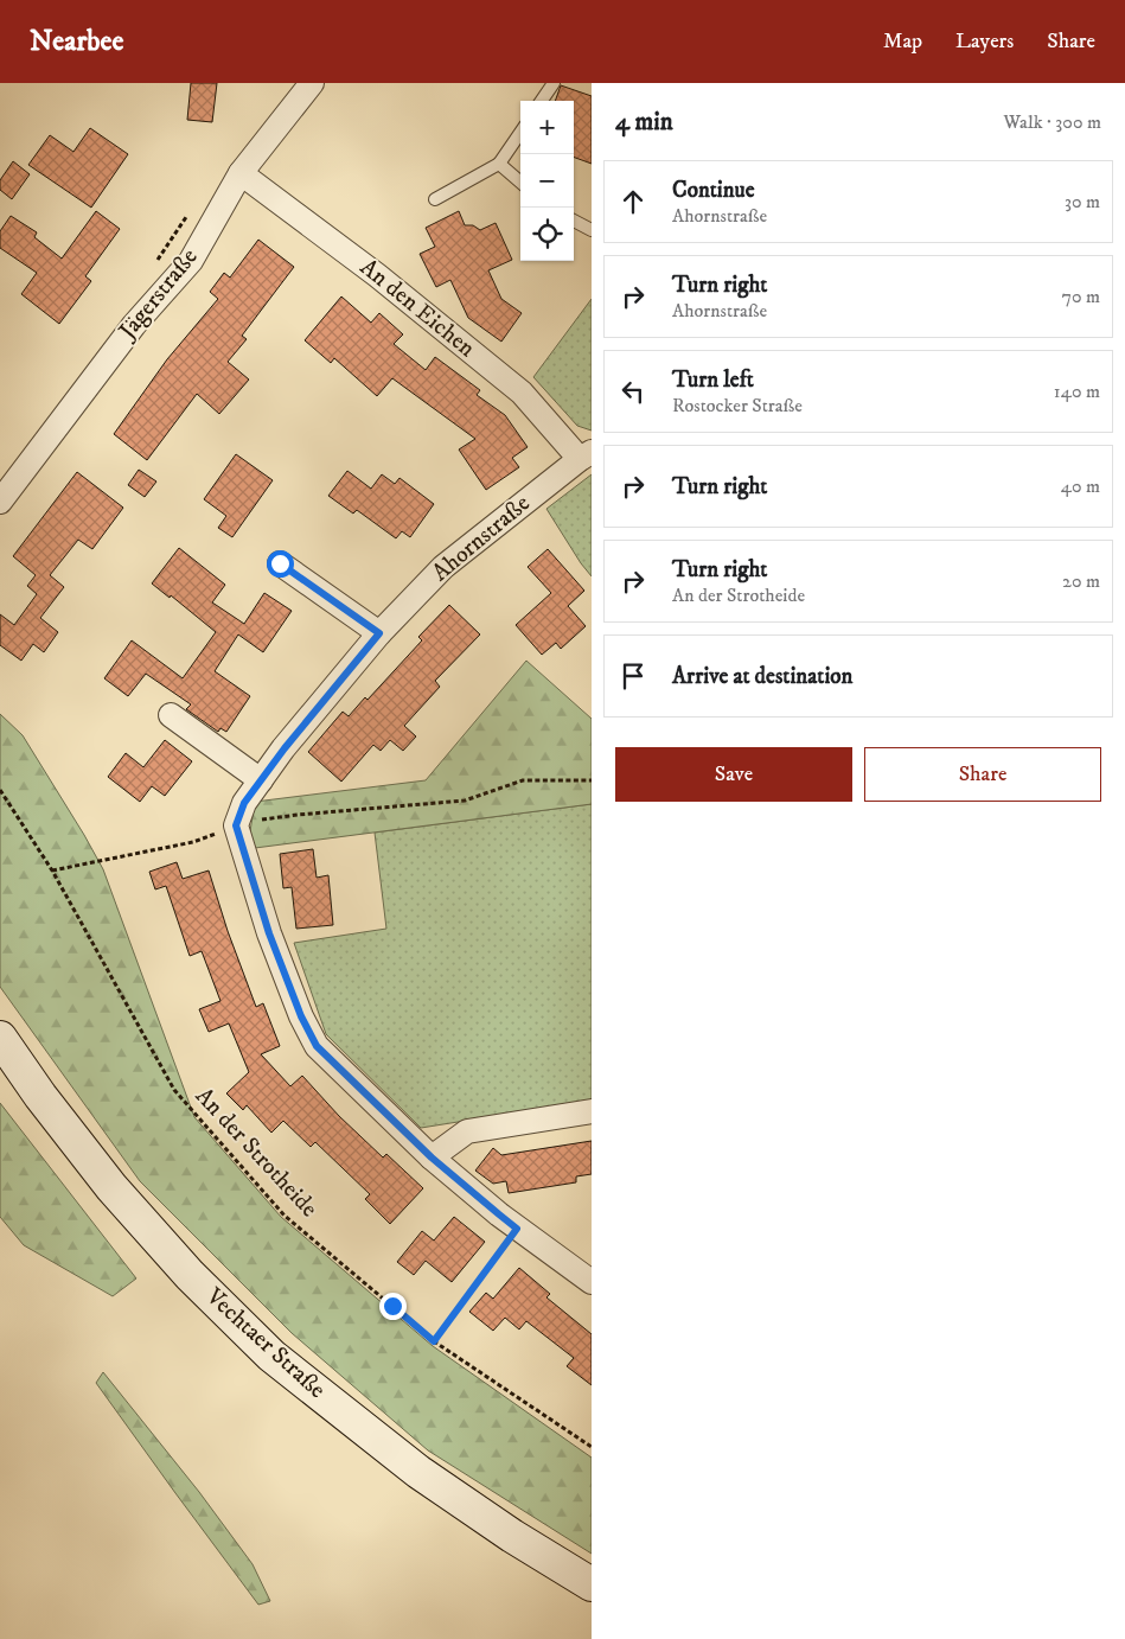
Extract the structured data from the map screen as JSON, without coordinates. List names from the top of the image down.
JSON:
{
  "streets": {
    "main road": ["Vechtaer Straße"],
    "street": ["Jägerstraße", "An den Eichen", "Ahornstraße"],
    "path": ["An der Strotheide"]
  },
  "crossings": [
    ["Jägerstraße", "An den Eichen"],
    ["An den Eichen", "Ahornstraße"]
  ],
  "page": {
    "header": "Nearbee",
    "nav": ["Map", "Layers", "Share"],
    "heading": ["4 min", "Walk · 300 m"],
    "map_buttons": ["+", "−"],
    "list": [
      ["Continue", "Ahornstraße", "30 m"],
      ["Turn right", "Ahornstraße", "70 m"],
      ["Turn left", "Rostocker Straße", "140 m"],
      ["Turn right", "40 m"],
      ["Turn right", "An der Strotheide", "20 m"],
      "Arrive at destination"
    ],
    "buttons": ["Save", "Share"]
  }
}
